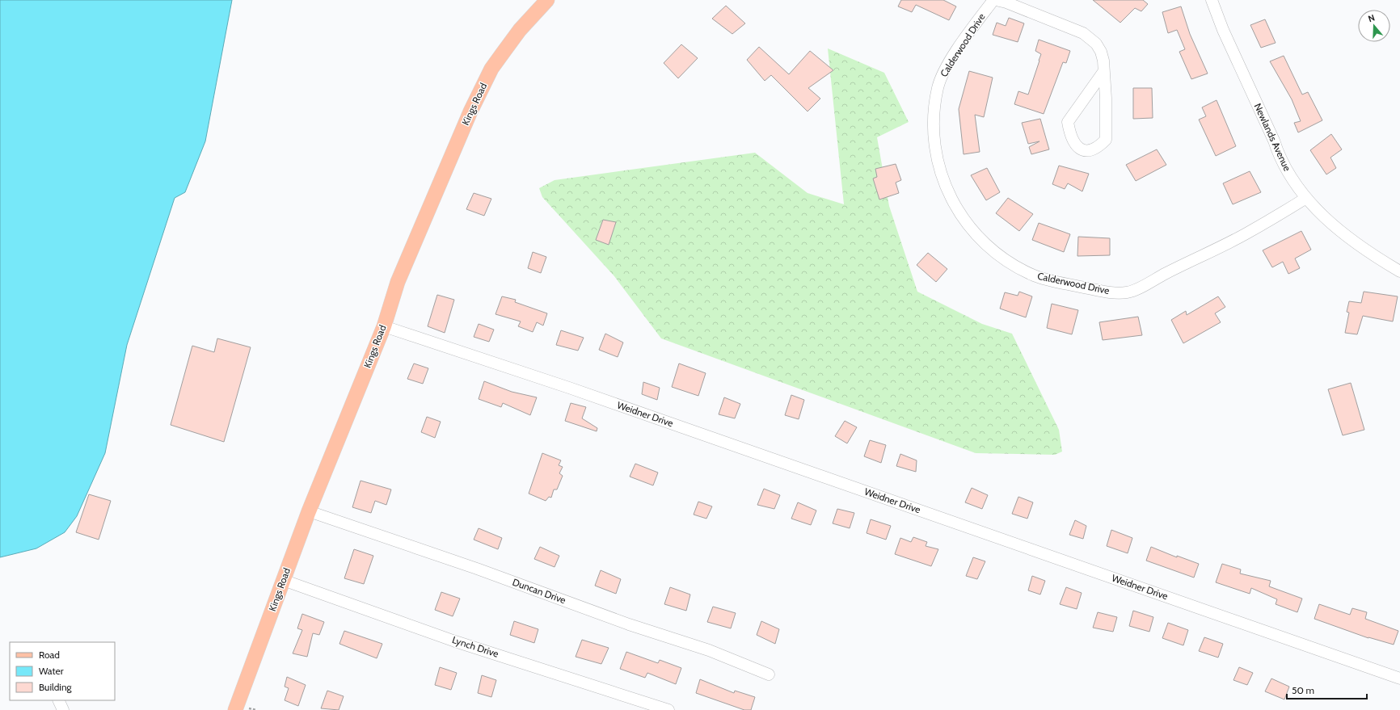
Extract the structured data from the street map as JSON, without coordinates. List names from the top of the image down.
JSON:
{
  "streets": {
    "main road": ["Kings Road"],
    "street": [
      "Calderwood Drive",
      "Newlands Avenue",
      "Weidner Drive",
      "Duncan Drive",
      "Lynch Drive"
    ]
  },
  "crossings": [
    ["Calderwood Drive", "Newlands Avenue"],
    ["Kings Road", "Weidner Drive"],
    ["Kings Road", "Duncan Drive"],
    ["Kings Road", "Lynch Drive"]
  ],
  "legend": ["Road", "Water", "Building"],
  "scale_bar": "50 m",
  "north": "top"
}
